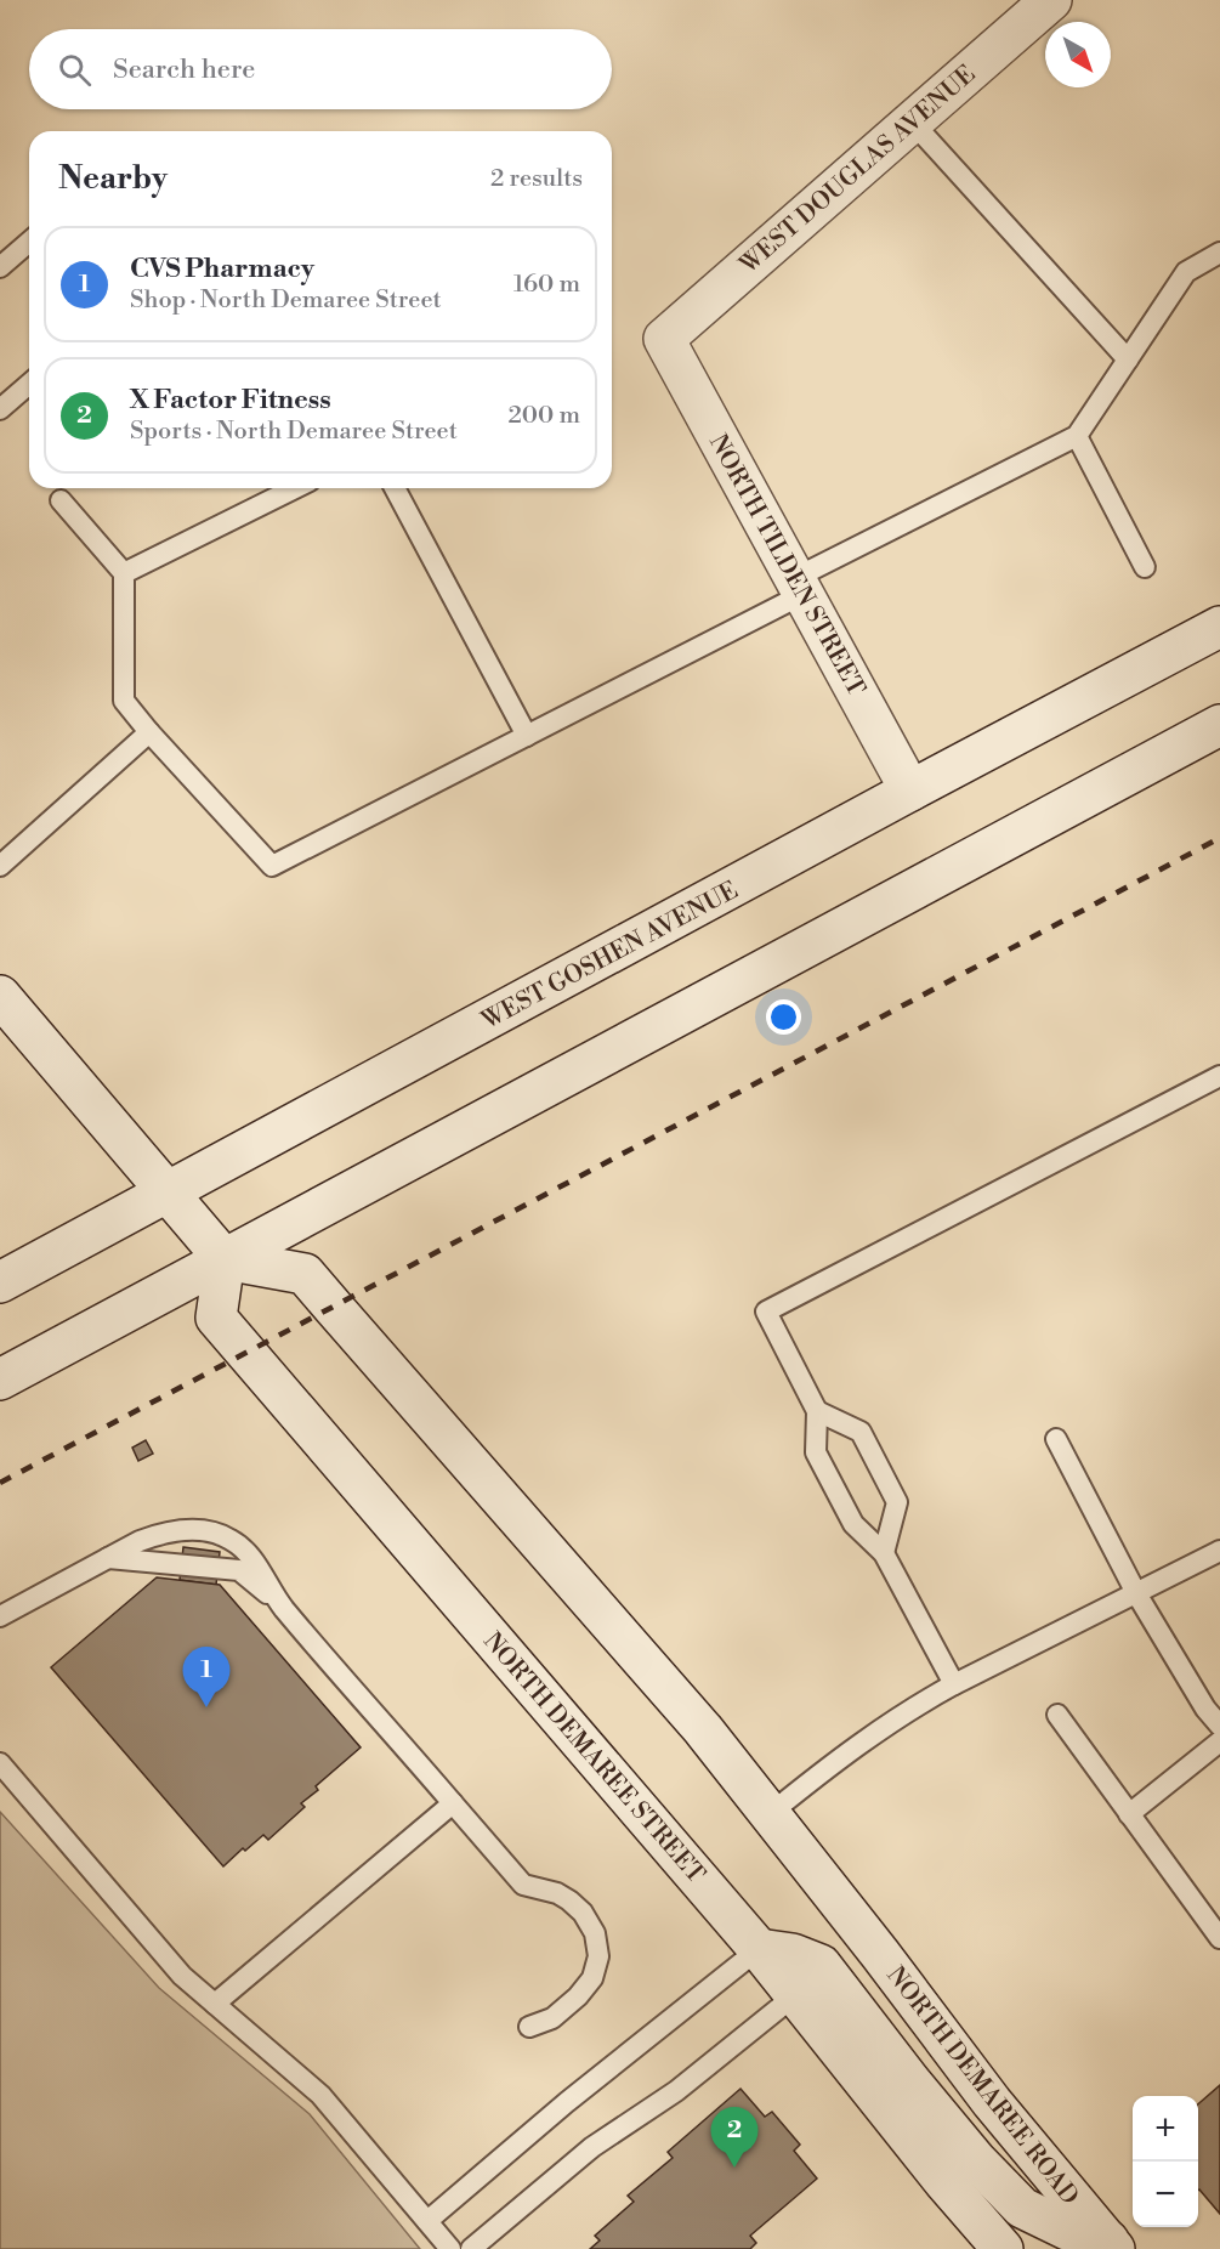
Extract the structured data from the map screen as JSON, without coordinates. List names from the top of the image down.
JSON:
{
  "streets": {
    "main road": [
      "WEST DOUGLAS AVENUE",
      "NORTH TILDEN STREET",
      "WEST GOSHEN AVENUE",
      "NORTH DEMAREE STREET",
      "NORTH DEMAREE ROAD"
    ]
  },
  "crossings": [
    ["WEST DOUGLAS AVENUE", "NORTH TILDEN STREET"],
    ["NORTH TILDEN STREET", "WEST GOSHEN AVENUE"]
  ],
  "north": "bottom right",
  "page": {
    "search": "Search here",
    "heading": ["Nearby", "2 results"],
    "list": [
      {
        "mark": "1",
        "name": "CVS Pharmacy",
        "note": "Shop · North Demaree Street",
        "value": "160 m"
      },
      {
        "mark": "2",
        "name": "X Factor Fitness",
        "note": "Sports · North Demaree Street",
        "value": "200 m"
      }
    ],
    "pins": ["1", "2"],
    "map_buttons": ["+", "−"]
  }
}
